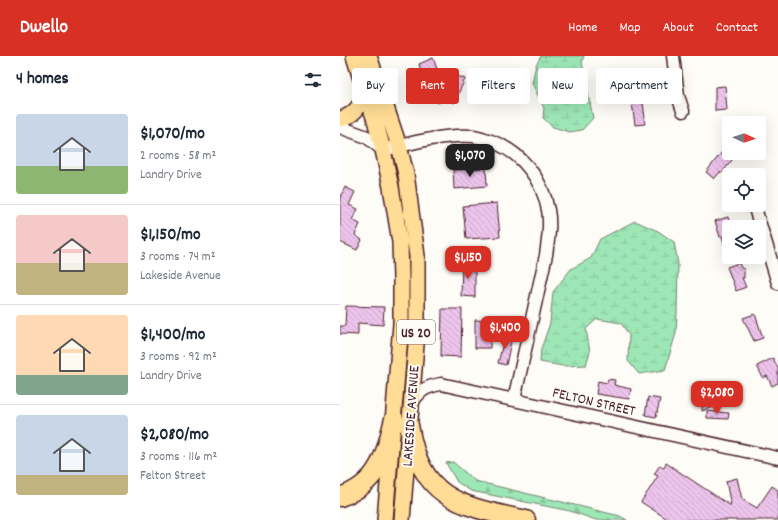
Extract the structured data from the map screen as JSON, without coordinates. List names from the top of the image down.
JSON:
{
  "streets": {
    "main road": ["US 20", "LAKESIDE AVENUE"],
    "street": ["FELTON STREET"]
  },
  "crossings": [
    ["US 20", "LAKESIDE AVENUE"],
    ["FELTON STREET", "LAKESIDE AVENUE"]
  ],
  "north": "right",
  "page": {
    "header": "Dwello",
    "nav": [
      "Home",
      "Map",
      "About",
      "Contact"
    ],
    "heading": "4 homes",
    "chip": [
      "Buy",
      "Rent",
      "Filters",
      "New",
      "Apartment"
    ],
    "list": [
      {
        "name": "$1,070/mo",
        "note": "2 rooms · 58 m² · Landry Drive"
      },
      {
        "name": "$1,150/mo",
        "note": "3 rooms · 74 m² · Lakeside Avenue"
      },
      {
        "name": "$1,400/mo",
        "note": "3 rooms · 92 m² · Landry Drive"
      },
      {
        "name": "$2,080/mo",
        "note": "3 rooms · 116 m² · Felton Street"
      }
    ],
    "price": [
      "$1,070",
      "$1,150",
      "$1,400",
      "$2,080"
    ]
  }
}
